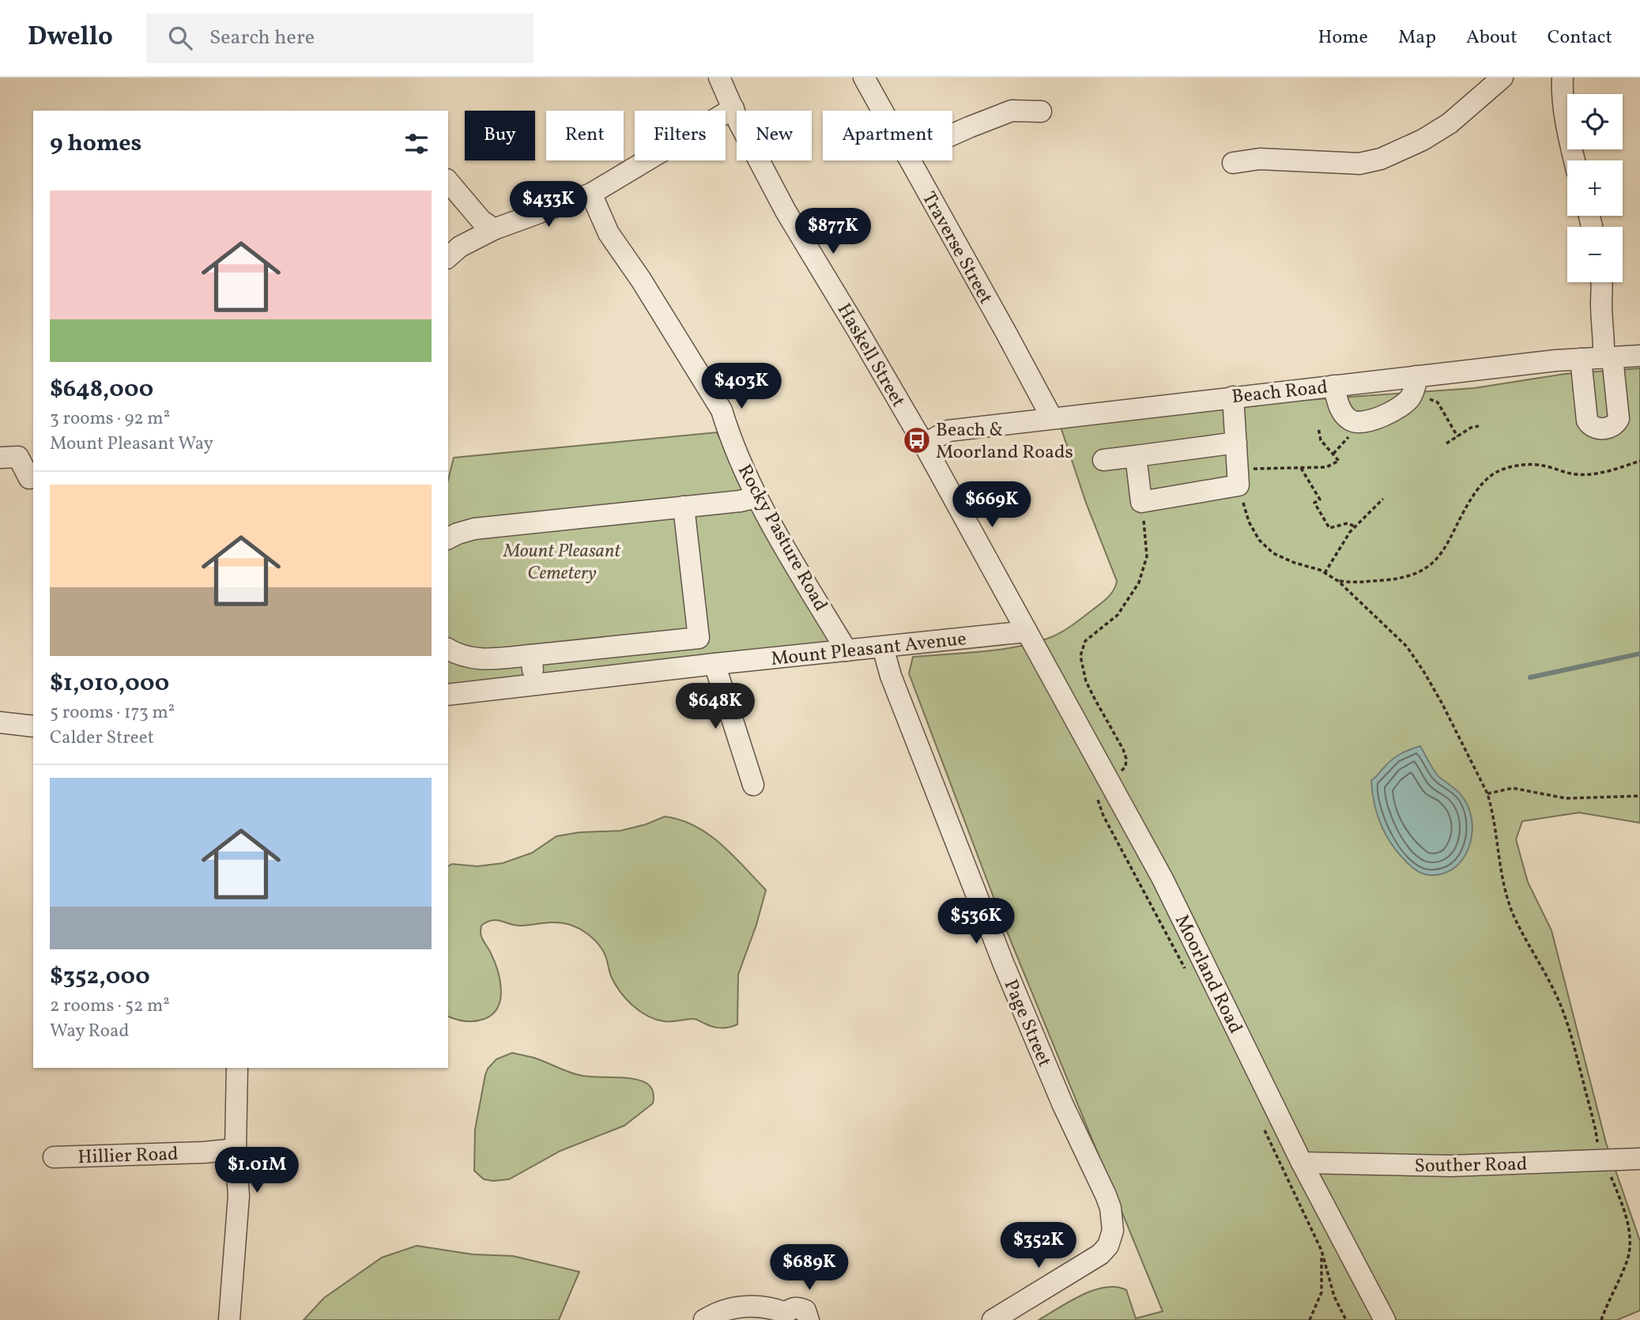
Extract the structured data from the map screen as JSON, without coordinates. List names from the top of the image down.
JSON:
{
  "streets": {
    "street": [
      "Traverse Street",
      "Haskell Street",
      "Beach Road",
      "Rocky Pasture Road",
      "Mount Pleasant Avenue",
      "Moorland Road",
      "Page Street",
      "Hillier Road",
      "Souther Road"
    ]
  },
  "crossings": [
    ["Traverse Street", "Beach Road"],
    ["Haskell Street", "Beach Road"],
    ["Haskell Street", "Mount Pleasant Avenue"],
    ["Haskell Street", "Moorland Road"],
    ["Rocky Pasture Road", "Mount Pleasant Avenue"],
    ["Mount Pleasant Avenue", "Moorland Road"],
    ["Mount Pleasant Avenue", "Page Street"],
    ["Moorland Road", "Souther Road"]
  ],
  "parks": ["Mount Pleasant Cemetery"],
  "places": {
    "bus stop": ["Beach & Moorland Roads"]
  },
  "page": {
    "header": "Dwello",
    "search": "Search here",
    "nav": [
      "Home",
      "Map",
      "About",
      "Contact"
    ],
    "map_buttons": ["+", "−"],
    "chip": [
      "Buy",
      "Rent",
      "Filters",
      "New",
      "Apartment"
    ],
    "heading": "9 homes",
    "list": [
      {
        "name": "$648,000",
        "note": "3 rooms · 92 m² · Mount Pleasant Way"
      },
      {
        "name": "$1,010,000",
        "note": "5 rooms · 173 m² · Calder Street"
      },
      {
        "name": "$352,000",
        "note": "2 rooms · 52 m² · Way Road"
      }
    ],
    "price": [
      "$433K",
      "$877K",
      "$403K",
      "$669K",
      "$648K",
      "$536K",
      "$1.01M",
      "$352K",
      "$689K"
    ]
  }
}
